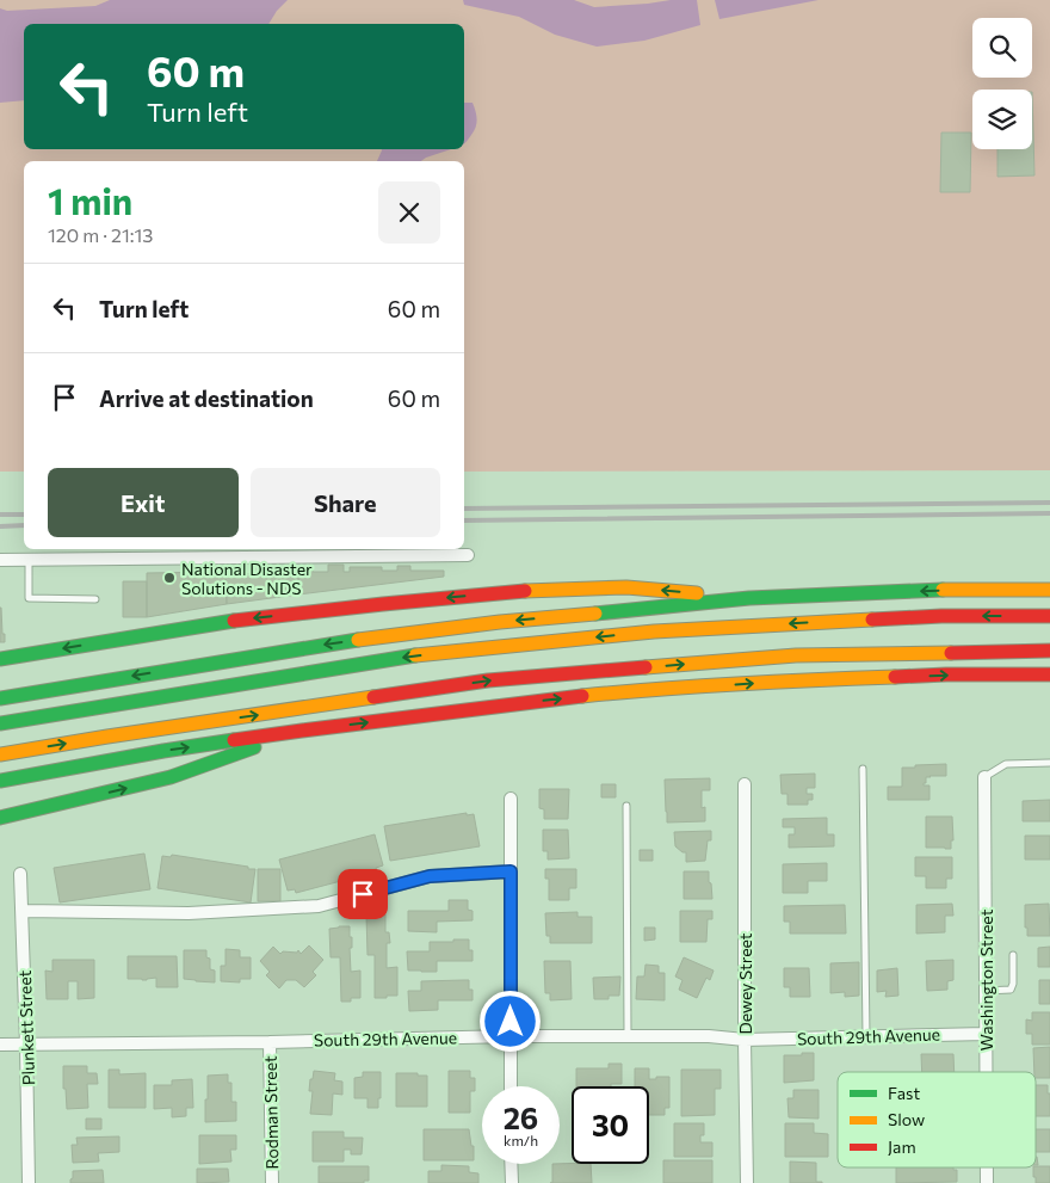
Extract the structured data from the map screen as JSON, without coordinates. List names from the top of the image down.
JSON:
{
  "streets": {
    "street": [
      "Washington Street",
      "Dewey Street",
      "Plunkett Street",
      "South 29th Avenue",
      "Rodman Street"
    ]
  },
  "crossings": [
    ["Washington Street", "South 29th Avenue"],
    ["Dewey Street", "South 29th Avenue"],
    ["Plunkett Street", "South 29th Avenue"],
    ["South 29th Avenue", "Rodman Street"]
  ],
  "places": ["National Disaster Solutions - NDS"],
  "legend": ["Fast", "Slow", "Jam"],
  "page": {
    "turn": ["60 m", "Turn left"],
    "heading": ["1 min", "120 m · 21:13"],
    "list": [
      {
        "name": "Turn left",
        "value": "60 m"
      },
      {
        "name": "Arrive at destination",
        "value": "60 m"
      }
    ],
    "buttons": ["Exit", "Share"],
    "speed": "26 km/h",
    "limit": "30"
  }
}
